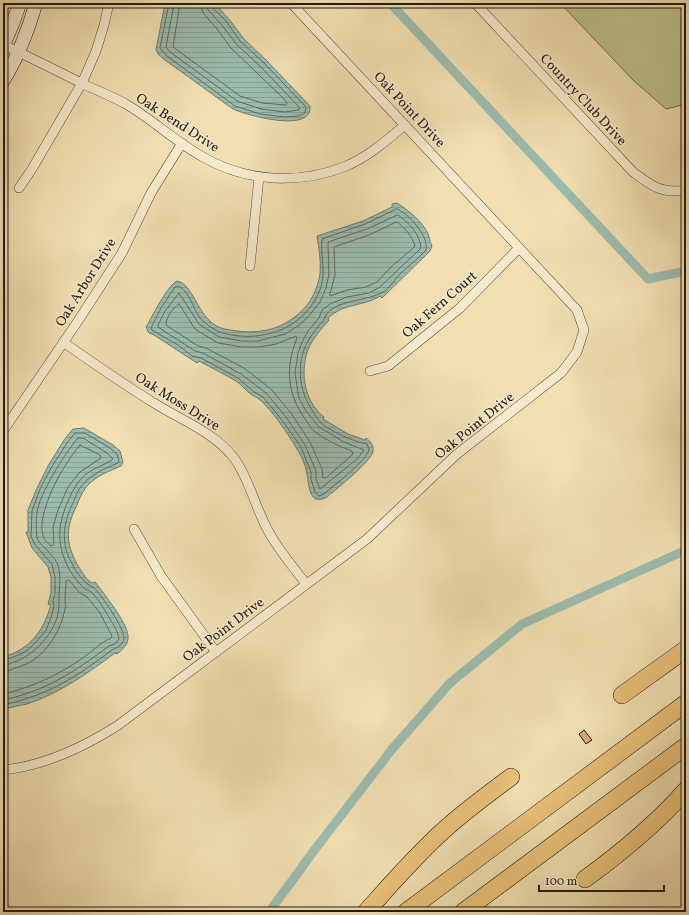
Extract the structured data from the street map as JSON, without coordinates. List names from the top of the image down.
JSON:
{
  "streets": {
    "street": [
      "Country Club Drive",
      "Oak Point Drive",
      "Oak Bend Drive",
      "Oak Arbor Drive",
      "Oak Fern Court",
      "Oak Moss Drive"
    ]
  },
  "crossings": [
    ["Oak Point Drive", "Oak Bend Drive"],
    ["Oak Point Drive", "Oak Fern Court"],
    ["Oak Point Drive", "Oak Moss Drive"],
    ["Oak Bend Drive", "Oak Arbor Drive"],
    ["Oak Arbor Drive", "Oak Moss Drive"]
  ],
  "scale_bar": "100 m"
}
